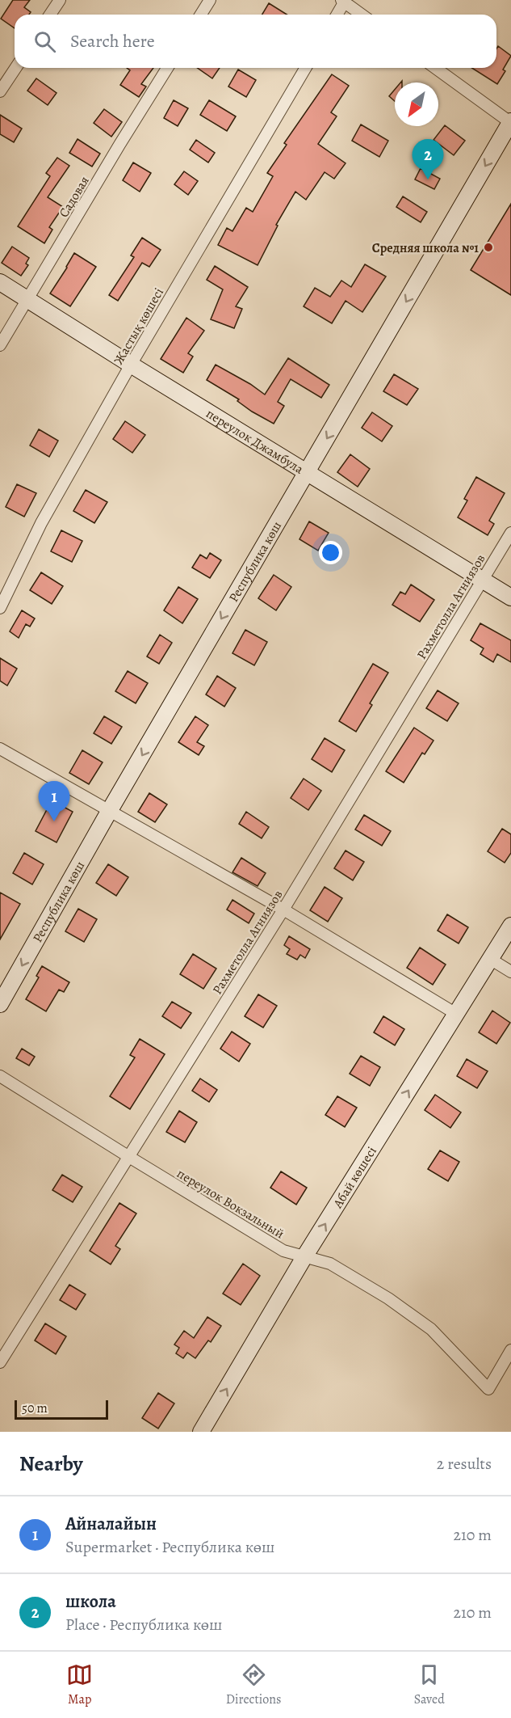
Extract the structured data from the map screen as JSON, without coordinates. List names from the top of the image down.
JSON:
{
  "streets": {
    "main road": ["переулок Джамбула", "Республика көш", "Абай көшесі"],
    "street": [
      "Садовая",
      "Жастық көшесі",
      "Рахметолла Агниязов",
      "переулок Вокзальный"
    ]
  },
  "crossings": [
    ["Садовая", "переулок Джамбула"],
    ["Жастық көшесі", "переулок Джамбула"],
    ["переулок Джамбула", "Республика көш"],
    ["переулок Джамбула", "Рахметолла Агниязов"],
    ["Рахметолла Агниязов", "переулок Вокзальный"],
    ["Абай көшесі", "переулок Вокзальный"]
  ],
  "one_way": ["Республика көш", "Абай көшесі"],
  "places": ["Средняя школа №1"],
  "scale_bar": "50 m",
  "north": "bottom left",
  "page": {
    "search": "Search here",
    "pins": ["2", "1"],
    "scale": "50 m",
    "heading": ["Nearby", "2 results"],
    "list": [
      {
        "mark": "1",
        "name": "Айналайын",
        "note": "Supermarket · Республика көш",
        "value": "210 m"
      },
      {
        "mark": "2",
        "name": "школа",
        "note": "Place · Республика көш",
        "value": "210 m"
      }
    ],
    "nav": ["Map", "Directions", "Saved"]
  }
}
